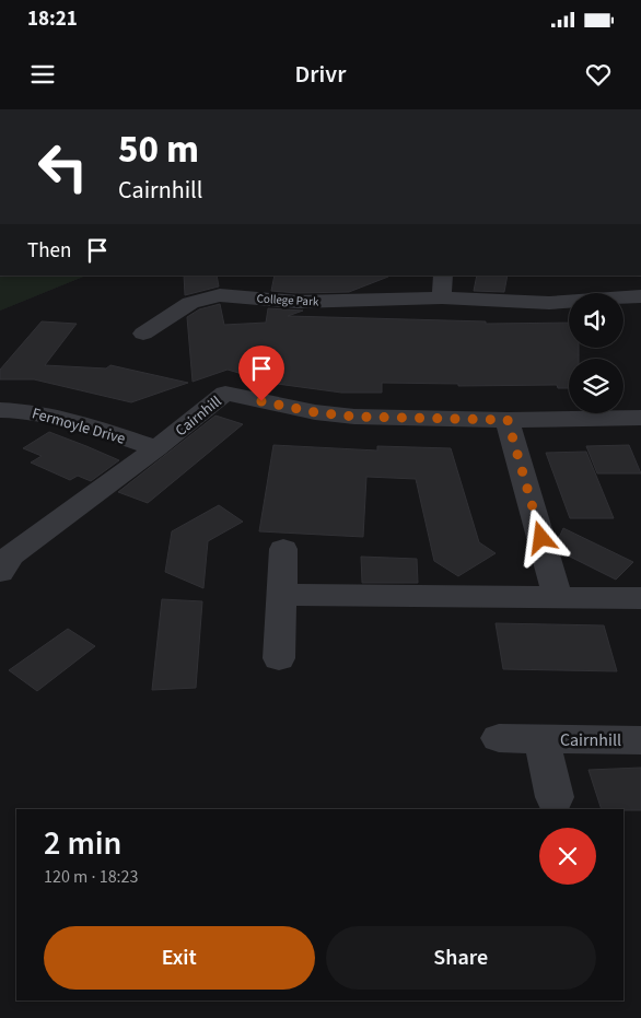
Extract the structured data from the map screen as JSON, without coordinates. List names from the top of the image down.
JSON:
{
  "streets": {
    "street": ["College Park", "Cairnhill", "Fermoyle Drive"]
  },
  "crossings": [
    ["Cairnhill", "Fermoyle Drive"]
  ],
  "page": {
    "status": "18:21",
    "header": "Drivr",
    "turn": ["50 m", "Cairnhill"],
    "then": "Then",
    "heading": ["2 min", "120 m · 18:23"],
    "buttons": ["Exit", "Share"]
  }
}
